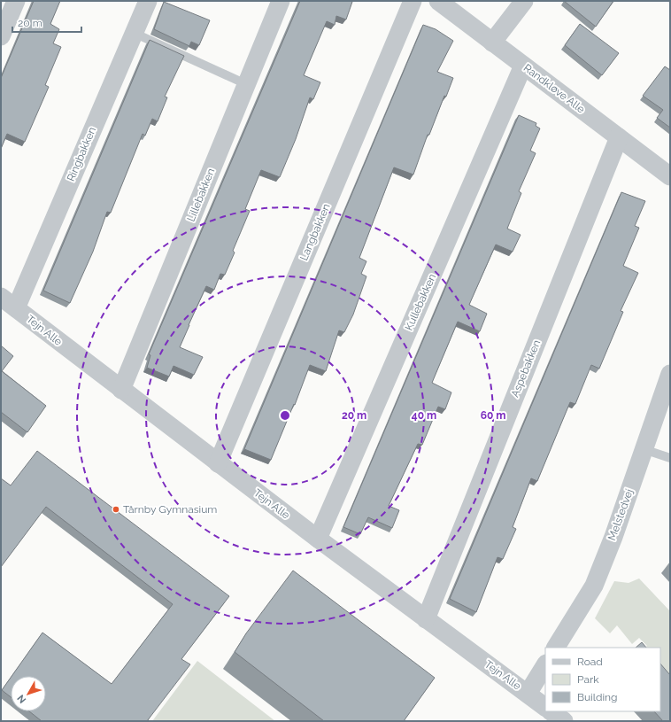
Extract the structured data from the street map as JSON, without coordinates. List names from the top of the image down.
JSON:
{
  "streets": {
    "street": [
      "Randkløve Alle",
      "Ringbakken",
      "Lillebakken",
      "Langbakken",
      "Kullebakken",
      "Tejn Alle",
      "Aspebakken",
      "Melstedvej"
    ]
  },
  "crossings": [
    ["Randkløve Alle", "Kullebakken"],
    ["Randkløve Alle", "Aspebakken"],
    ["Ringbakken", "Tejn Alle"],
    ["Lillebakken", "Tejn Alle"],
    ["Langbakken", "Tejn Alle"],
    ["Kullebakken", "Tejn Alle"],
    ["Tejn Alle", "Aspebakken"]
  ],
  "places": ["Tårnby Gymnasium"],
  "legend": ["Road", "Park", "Building"],
  "scale_bar": "20 m",
  "north": "bottom left",
  "rings": ["20 m", "40 m", "60 m"]
}
